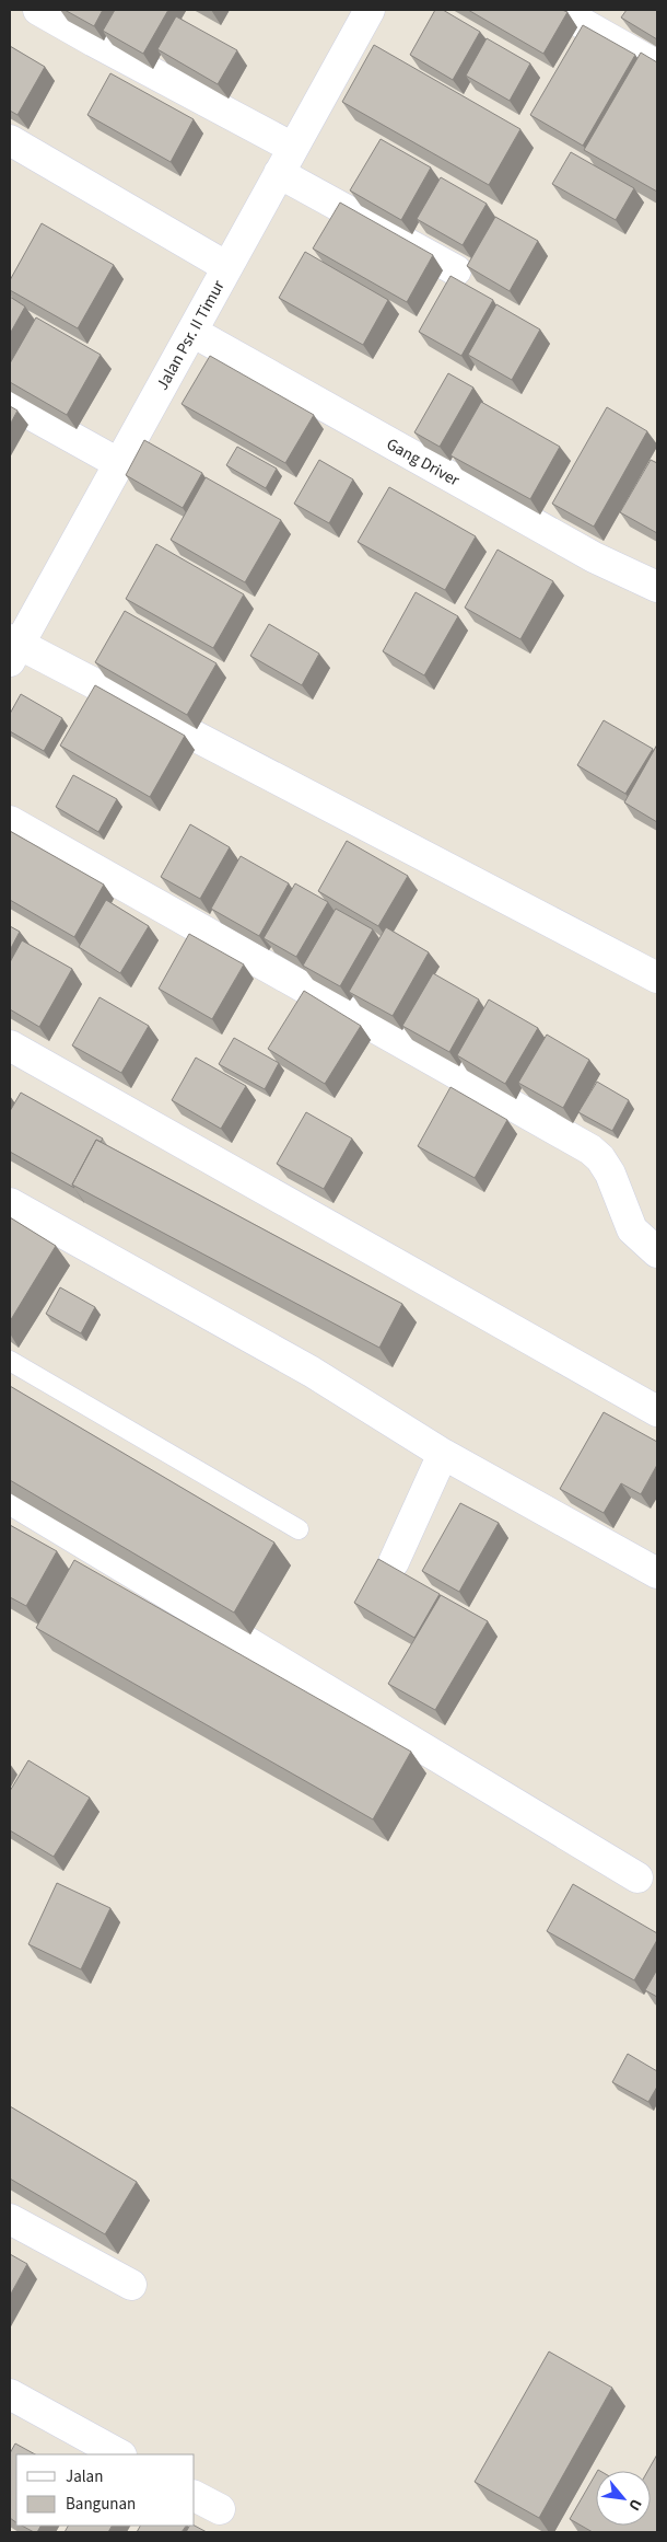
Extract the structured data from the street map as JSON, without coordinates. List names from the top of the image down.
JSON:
{
  "streets": {
    "street": ["Jalan Psr. II Timur", "Gang Driver"]
  },
  "crossings": [
    ["Jalan Psr. II Timur", "Gang Driver"]
  ],
  "legend": ["Jalan", "Bangunan"],
  "north": "bottom right"
}
